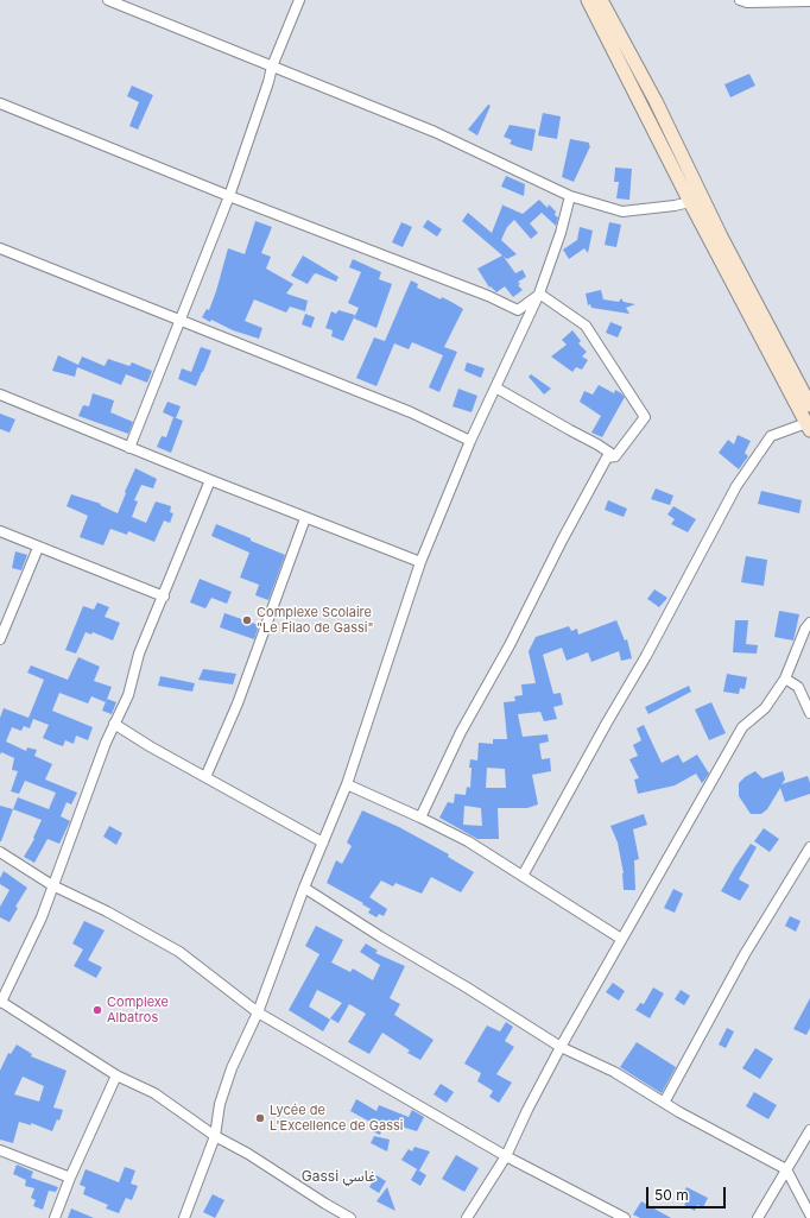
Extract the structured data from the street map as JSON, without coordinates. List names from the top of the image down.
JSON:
{
  "districts": ["Gassi غاسي"],
  "places": ["Complexe Scolaire \"Le Filao de Gassi\"", "Complexe Albatros", "Lycée de L'Excellence de Gassi"],
  "scale_bar": "50 m"
}
